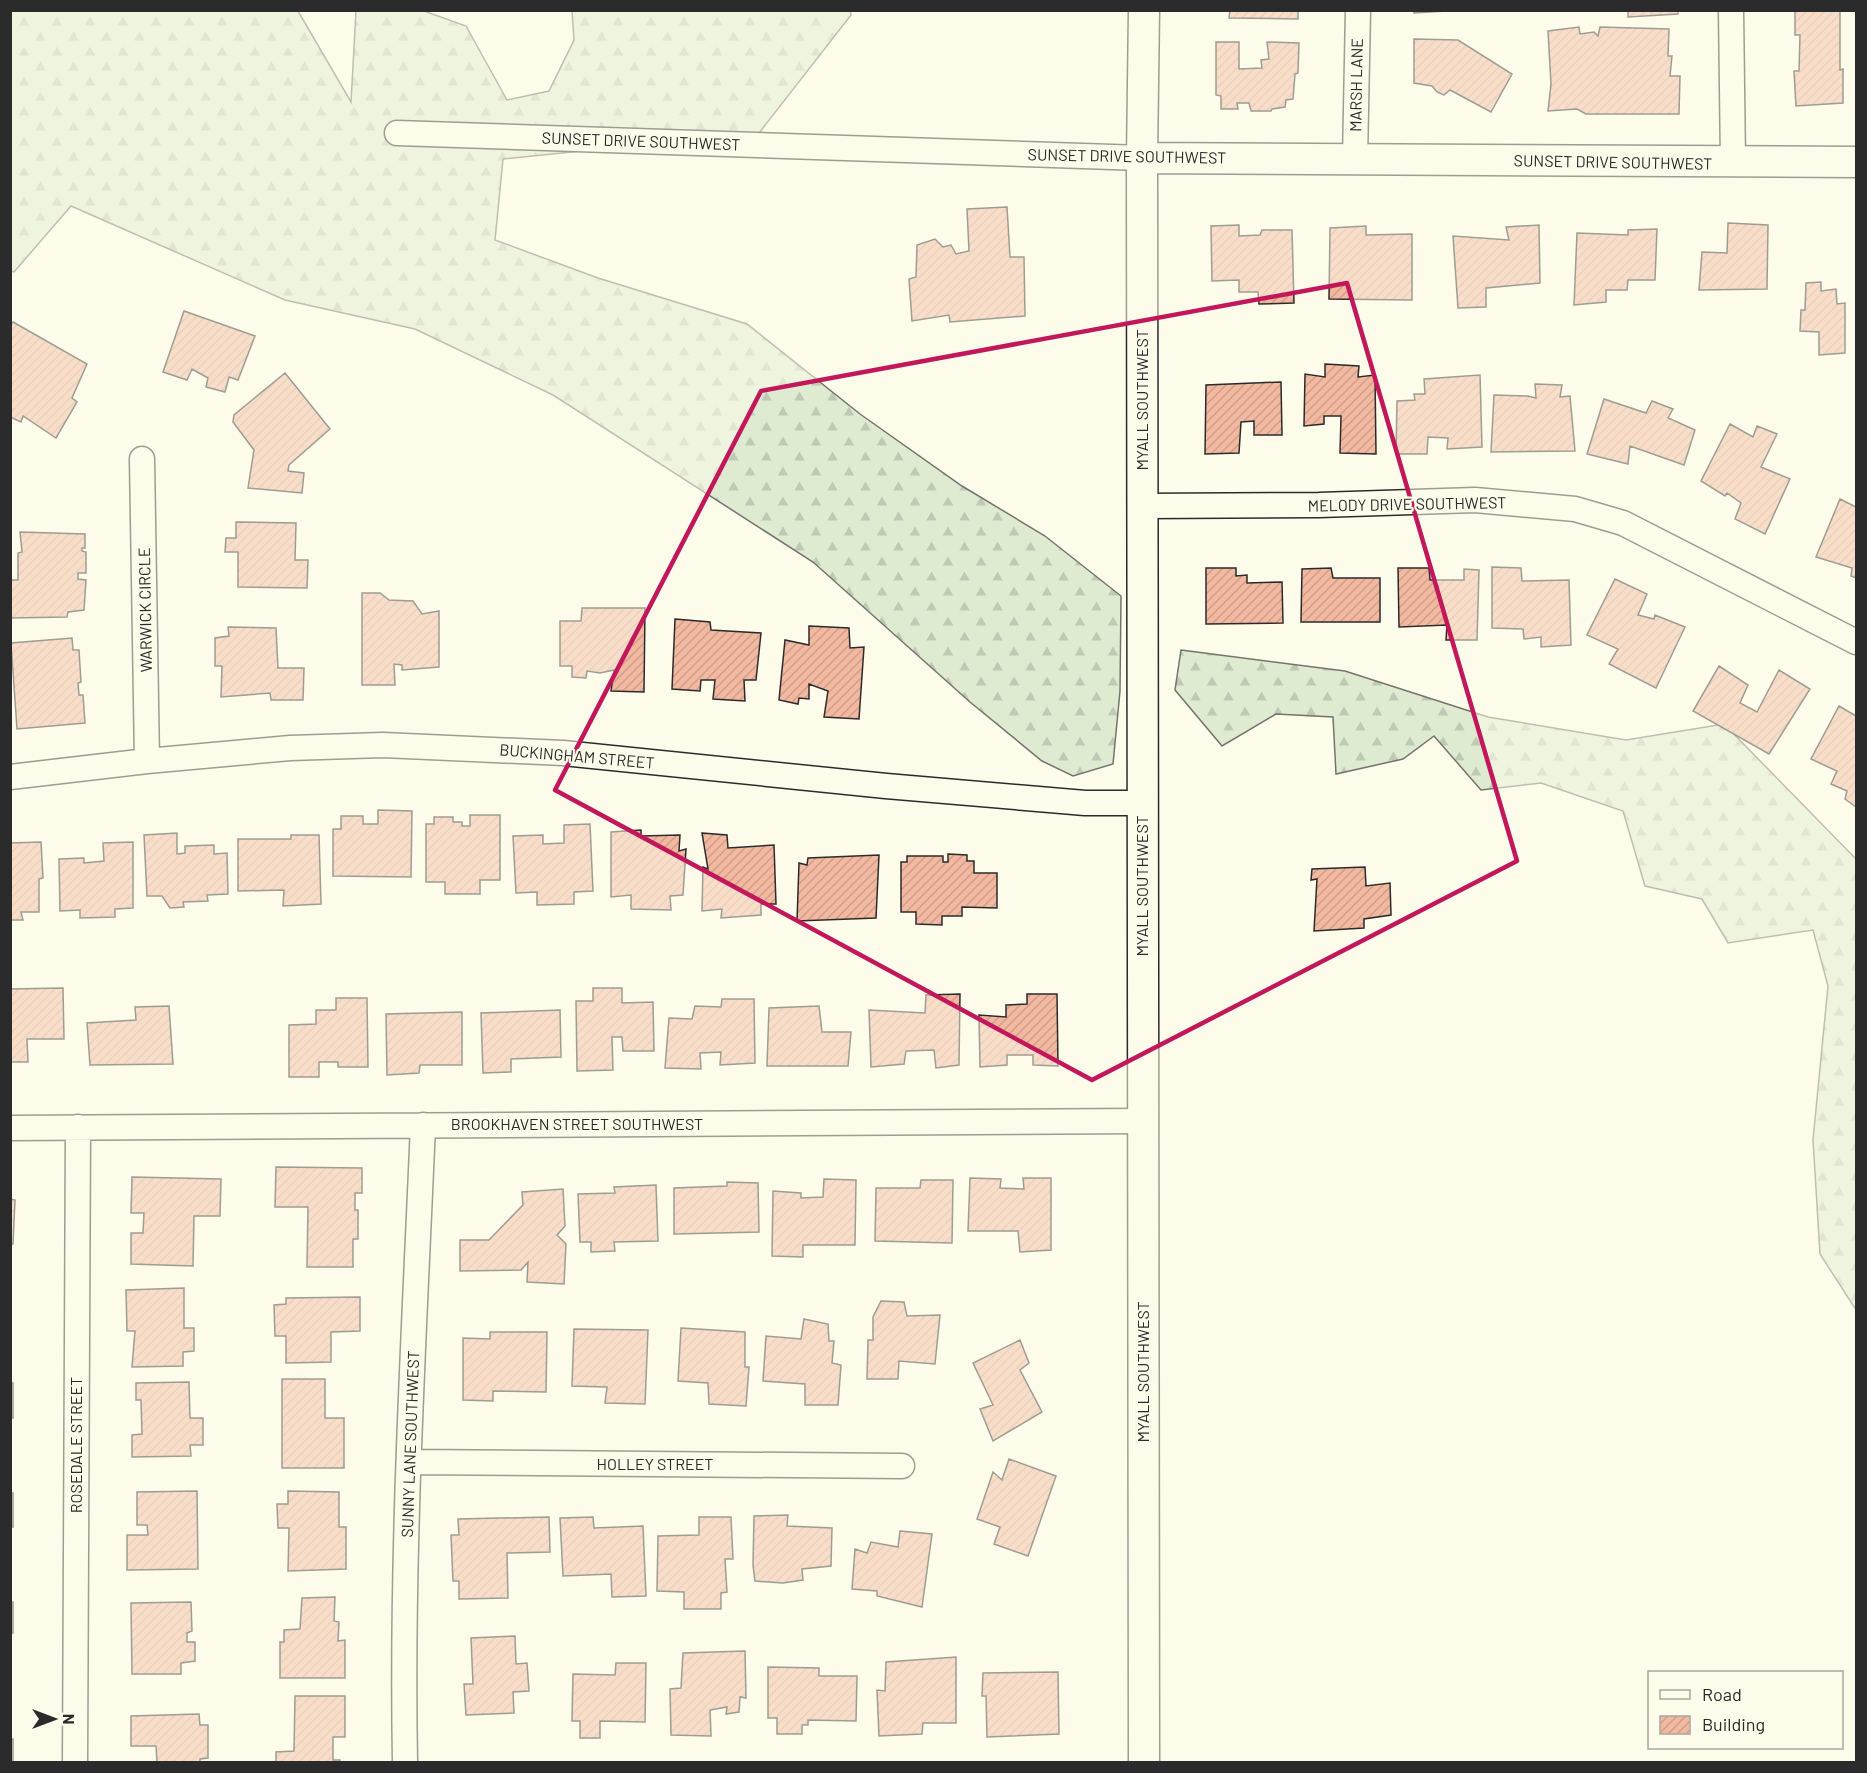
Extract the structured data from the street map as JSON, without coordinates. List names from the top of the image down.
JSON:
{
  "streets": {
    "street": [
      "MARSH LANE",
      "SUNSET DRIVE SOUTHWEST",
      "MYALL SOUTHWEST",
      "MELODY DRIVE SOUTHWEST",
      "WARWICK CIRCLE",
      "BUCKINGHAM STREET",
      "BROOKHAVEN STREET SOUTHWEST",
      "SUNNY LANE SOUTHWEST",
      "ROSEDALE STREET",
      "HOLLEY STREET"
    ]
  },
  "crossings": [
    ["MARSH LANE", "SUNSET DRIVE SOUTHWEST"],
    ["SUNSET DRIVE SOUTHWEST", "MYALL SOUTHWEST"],
    ["MYALL SOUTHWEST", "MELODY DRIVE SOUTHWEST"],
    ["MYALL SOUTHWEST", "BUCKINGHAM STREET"],
    ["MYALL SOUTHWEST", "BROOKHAVEN STREET SOUTHWEST"],
    ["WARWICK CIRCLE", "BUCKINGHAM STREET"],
    ["BROOKHAVEN STREET SOUTHWEST", "SUNNY LANE SOUTHWEST"],
    ["BROOKHAVEN STREET SOUTHWEST", "ROSEDALE STREET"],
    ["SUNNY LANE SOUTHWEST", "HOLLEY STREET"]
  ],
  "legend": ["Road", "Building"],
  "north": "right"
}
